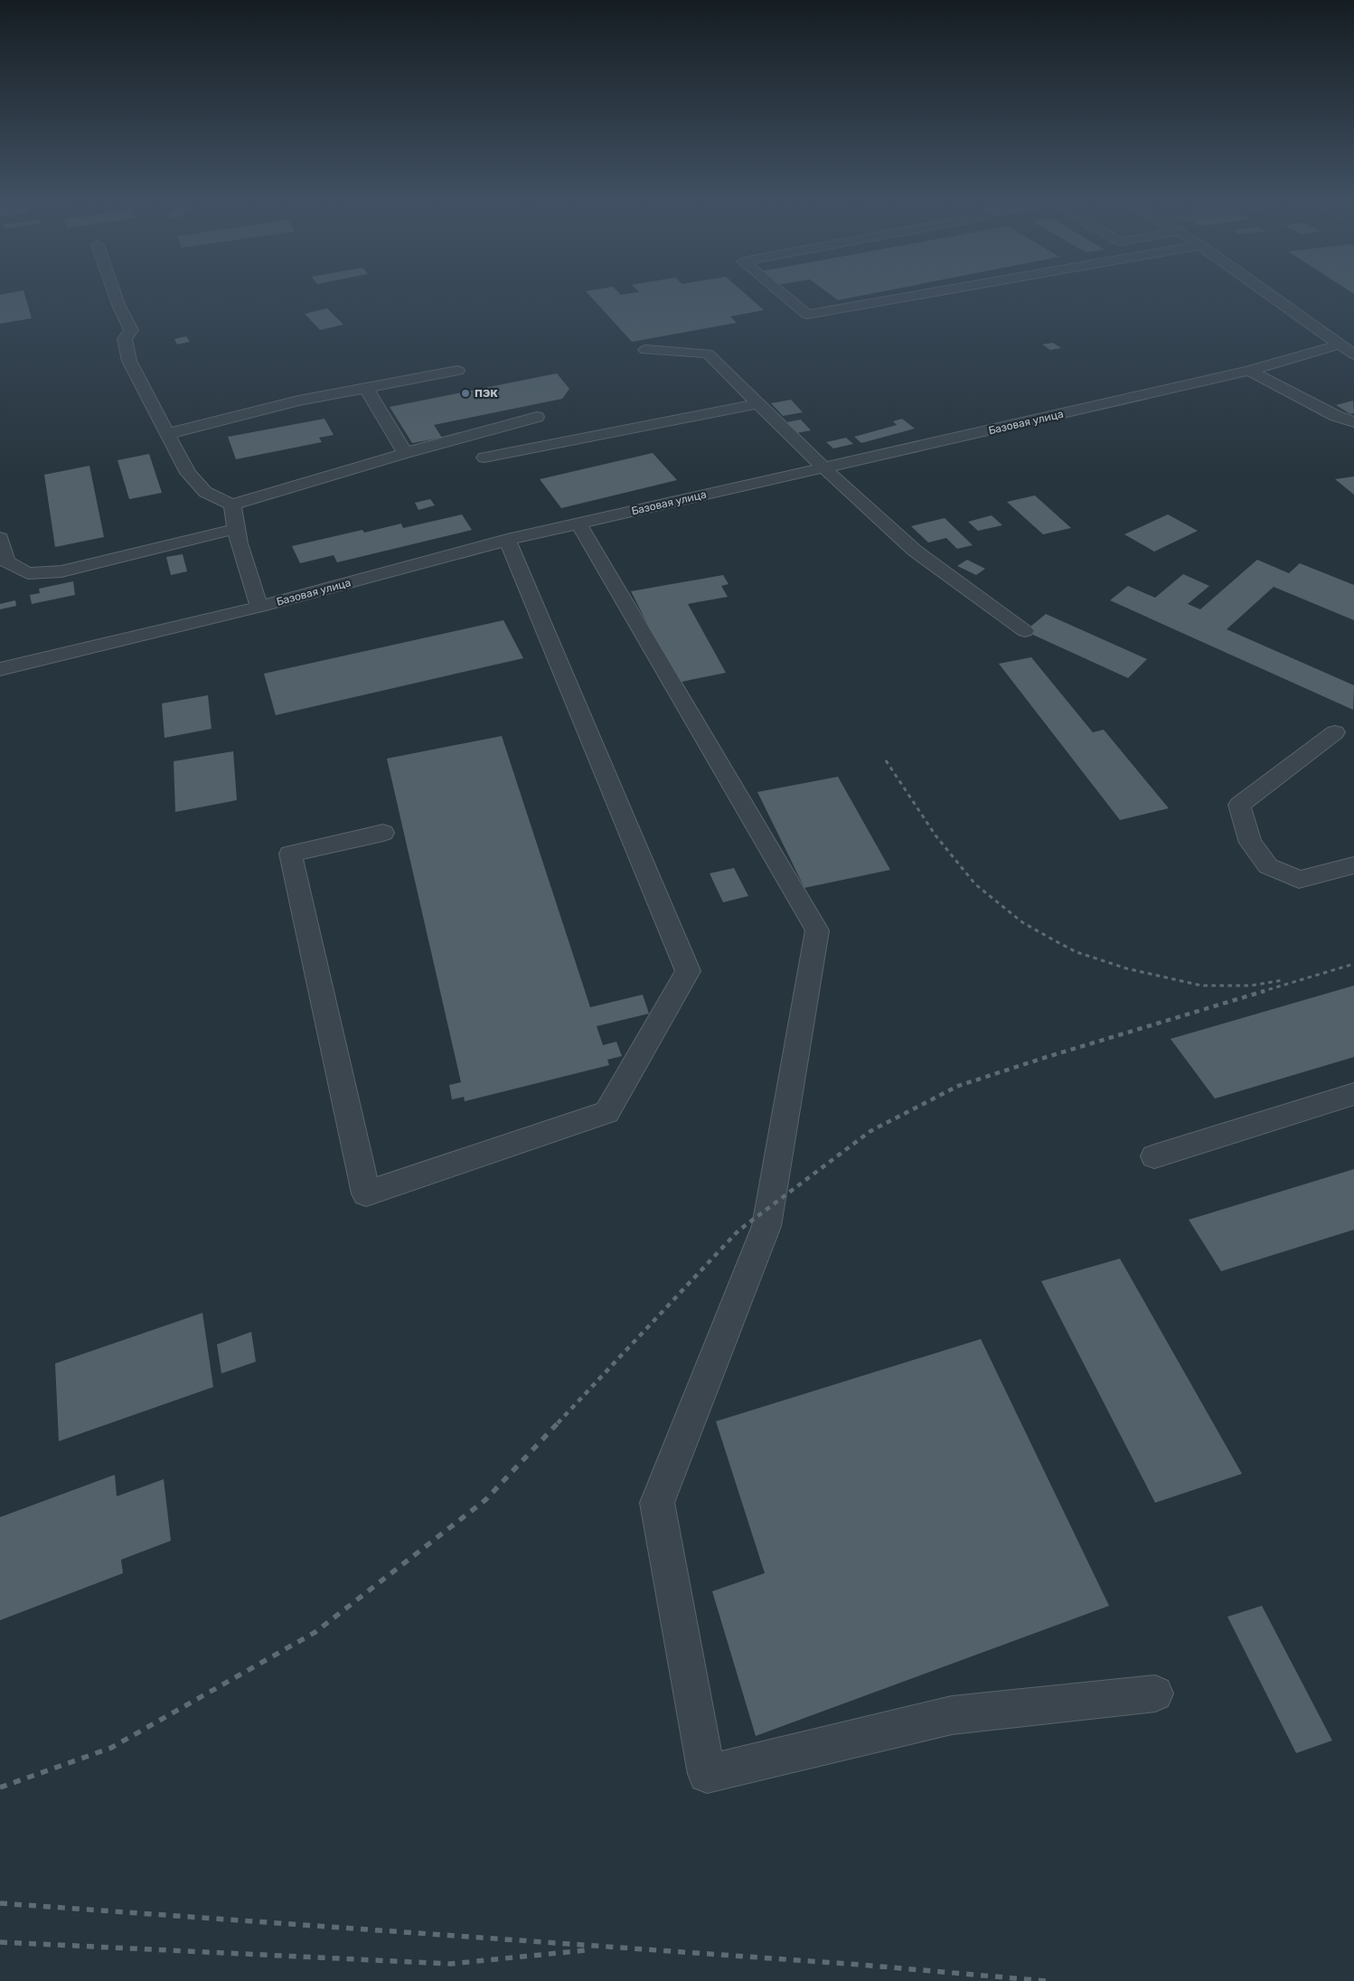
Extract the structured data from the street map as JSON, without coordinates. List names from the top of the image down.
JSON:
{
  "streets": {
    "street": ["Базовая улица"]
  },
  "places": ["ПЭК"]
}
